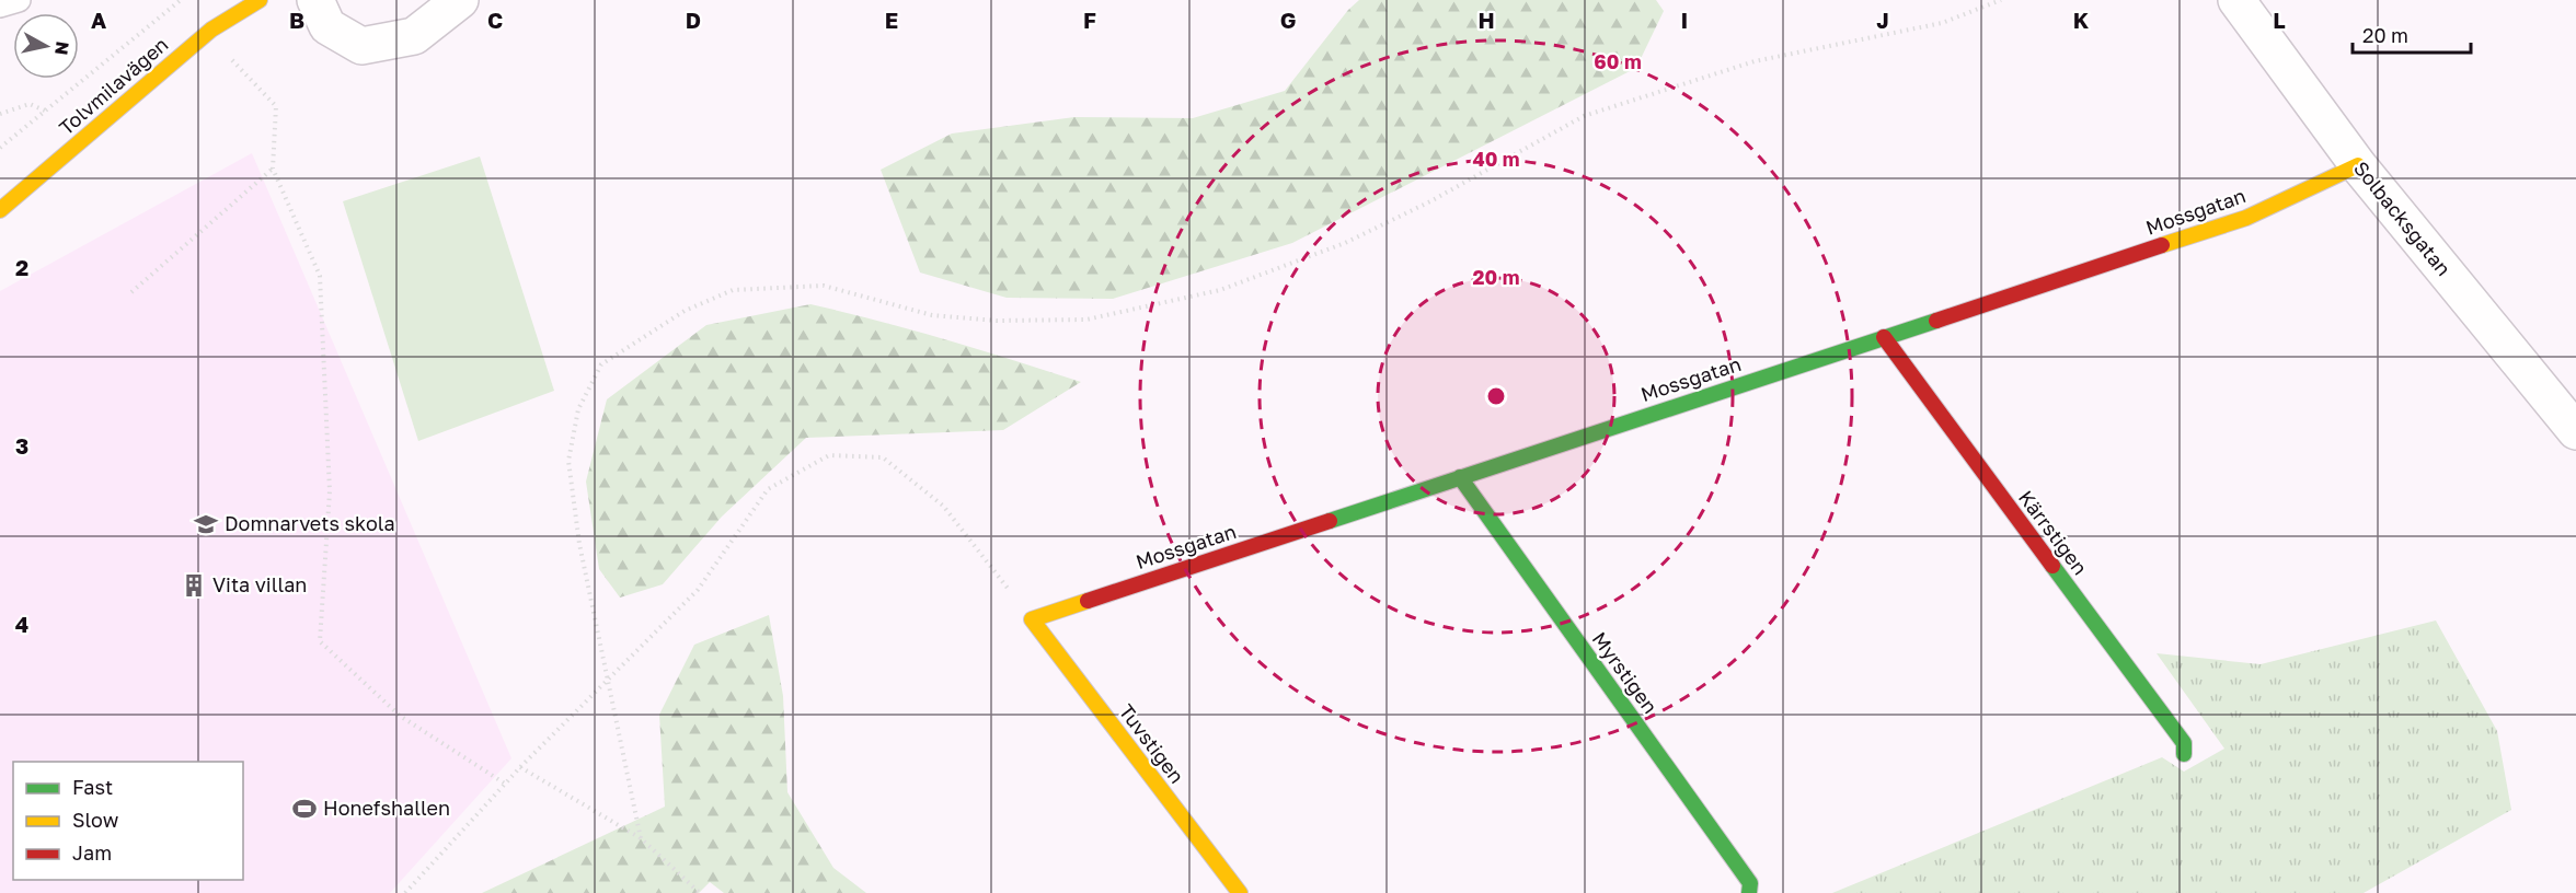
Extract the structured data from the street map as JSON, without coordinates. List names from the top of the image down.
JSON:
{
  "streets": {
    "street": [
      "Tolvmilavägen",
      "Mossgatan",
      "Solbacksgatan",
      "Kärrstigen",
      "Myrstigen",
      "Tuvstigen"
    ]
  },
  "crossings": [
    ["Mossgatan", "Solbacksgatan"],
    ["Mossgatan", "Kärrstigen"],
    ["Mossgatan", "Myrstigen"],
    ["Mossgatan", "Tuvstigen"]
  ],
  "places": {
    "school or university": ["Domnarvets skola"],
    "building": ["Vita villan"],
    "sports": ["Honefshallen"]
  },
  "legend": ["Fast", "Slow", "Jam"],
  "scale_bar": "20 m",
  "north": "right",
  "grid": {
    "columns": [
      "A",
      "B",
      "C",
      "D",
      "E",
      "F",
      "G",
      "H",
      "I",
      "J",
      "K",
      "L"
    ],
    "rows": ["2", "3", "4"]
  },
  "rings": ["60 m", "40 m", "20 m"]
}
